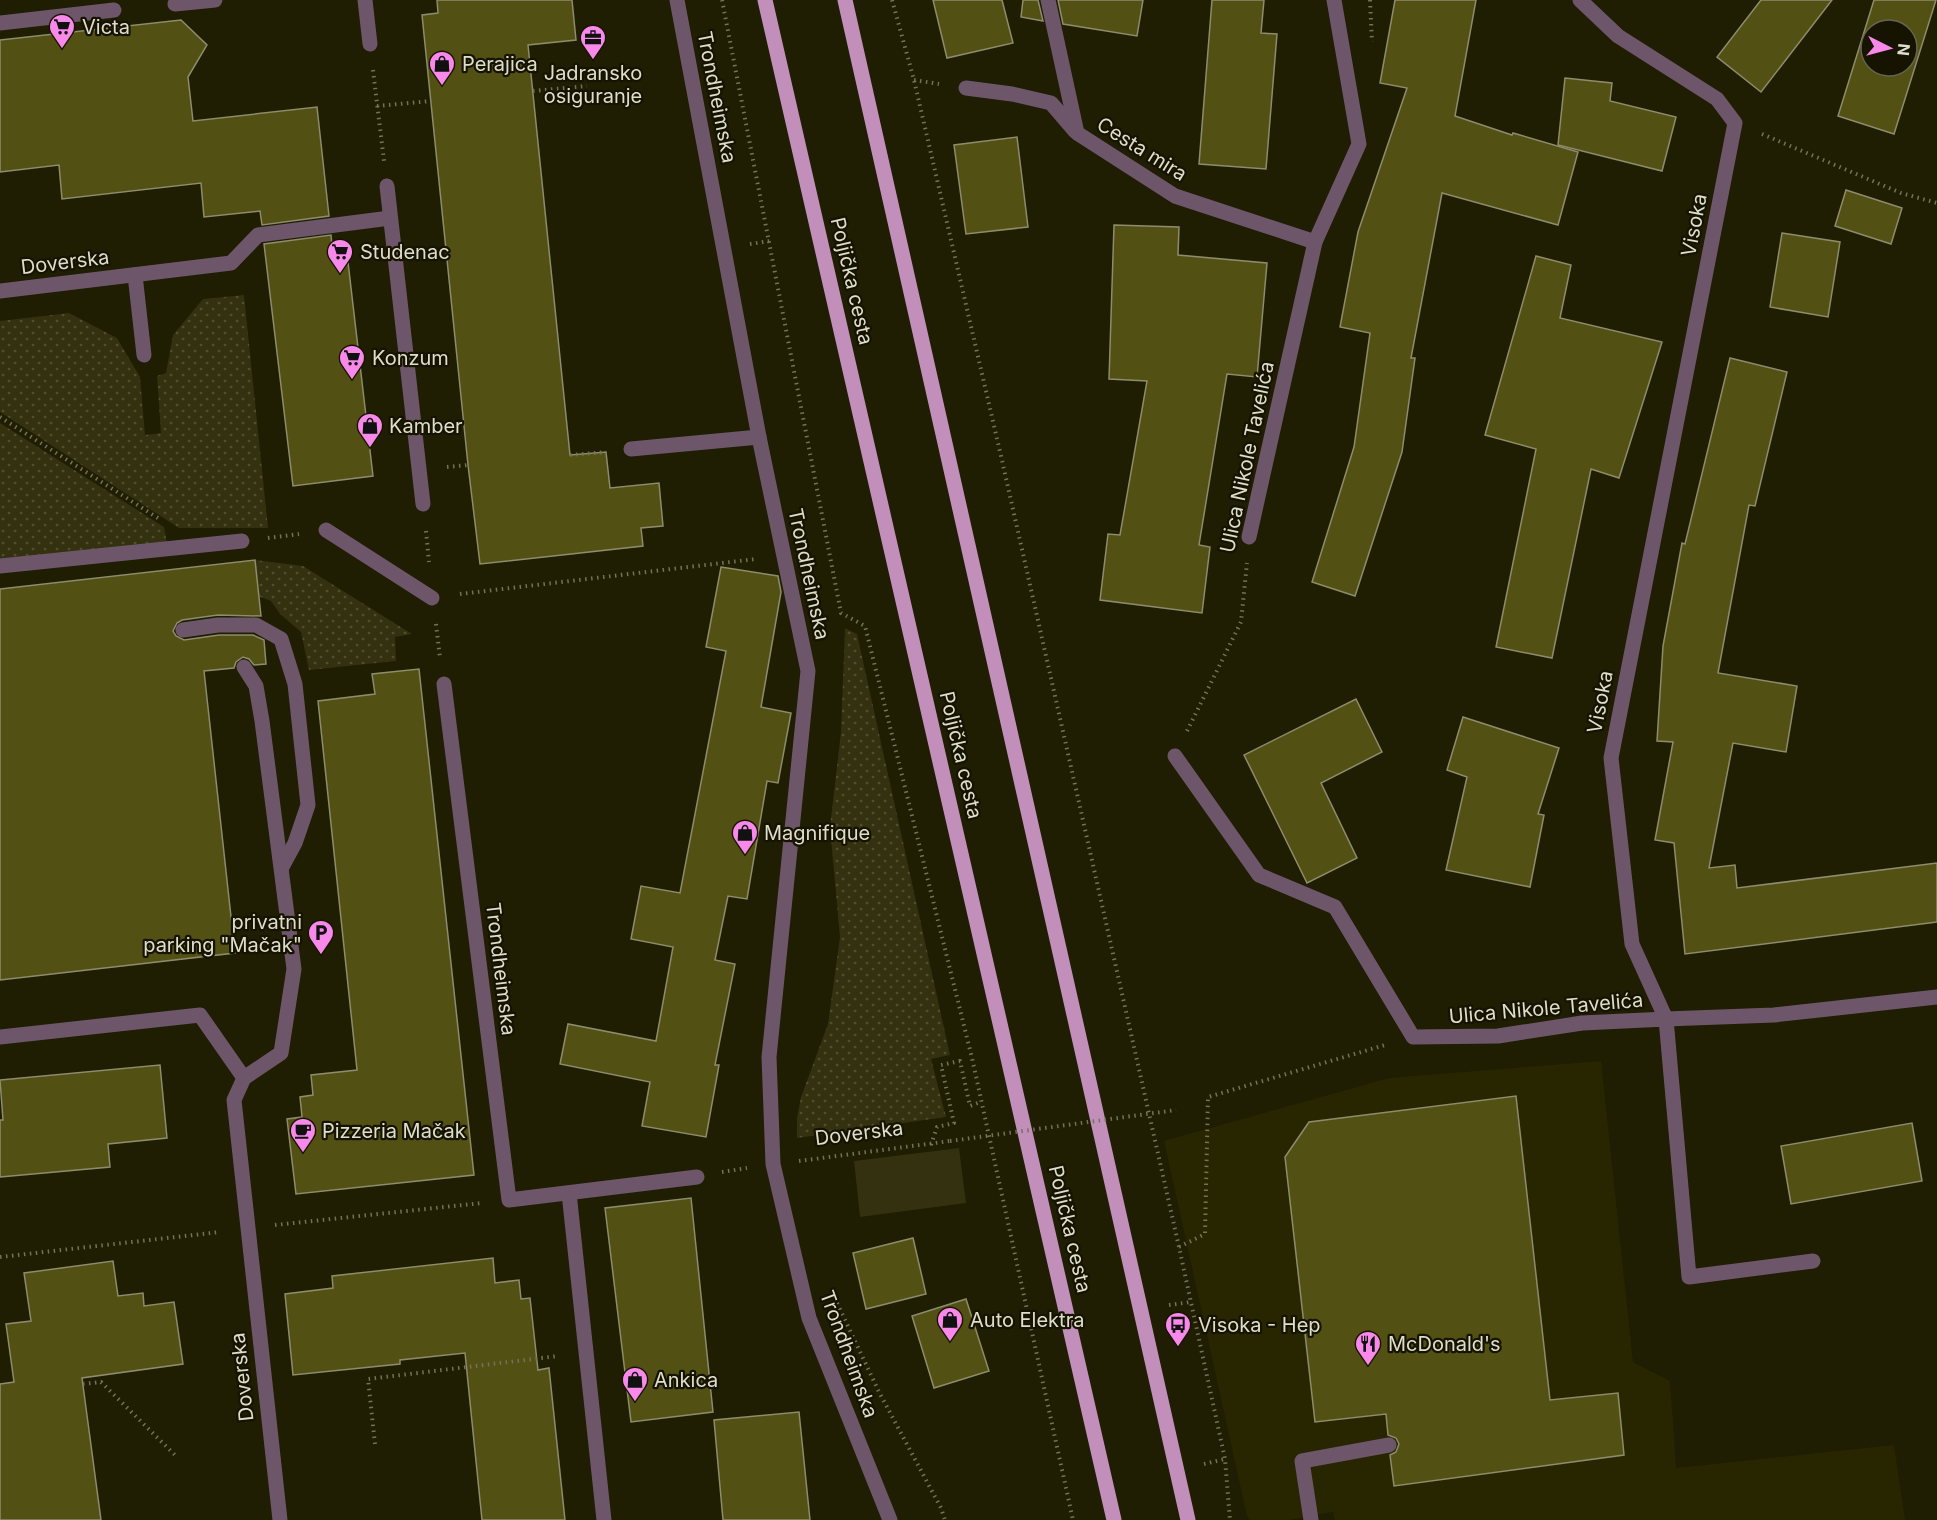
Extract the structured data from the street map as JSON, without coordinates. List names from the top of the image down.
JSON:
{
  "streets": {
    "main road": ["Poljička cesta"],
    "street": [
      "Trondheimska",
      "Cesta mira",
      "Visoka",
      "Doverska",
      "Ulica Nikole Tavelića"
    ]
  },
  "crossings": [
    ["Trondheimska", "Doverska"],
    ["Cesta mira", "Ulica Nikole Tavelića"],
    ["Visoka", "Ulica Nikole Tavelića"]
  ],
  "places": {
    "supermarket": ["Victa", "Studenac", "Konzum"],
    "office": ["Jadransko osiguranje"],
    "shop": [
      "Perajica",
      "Kamber",
      "Magnifique",
      "Auto Elektra",
      "Ankica"
    ],
    "parking": ["privatni parking \"Mačak\""],
    "cafe": ["Pizzeria Mačak"],
    "bus stop": ["Visoka - Hep"],
    "restaurant": ["McDonald's"]
  },
  "north": "right"
}
